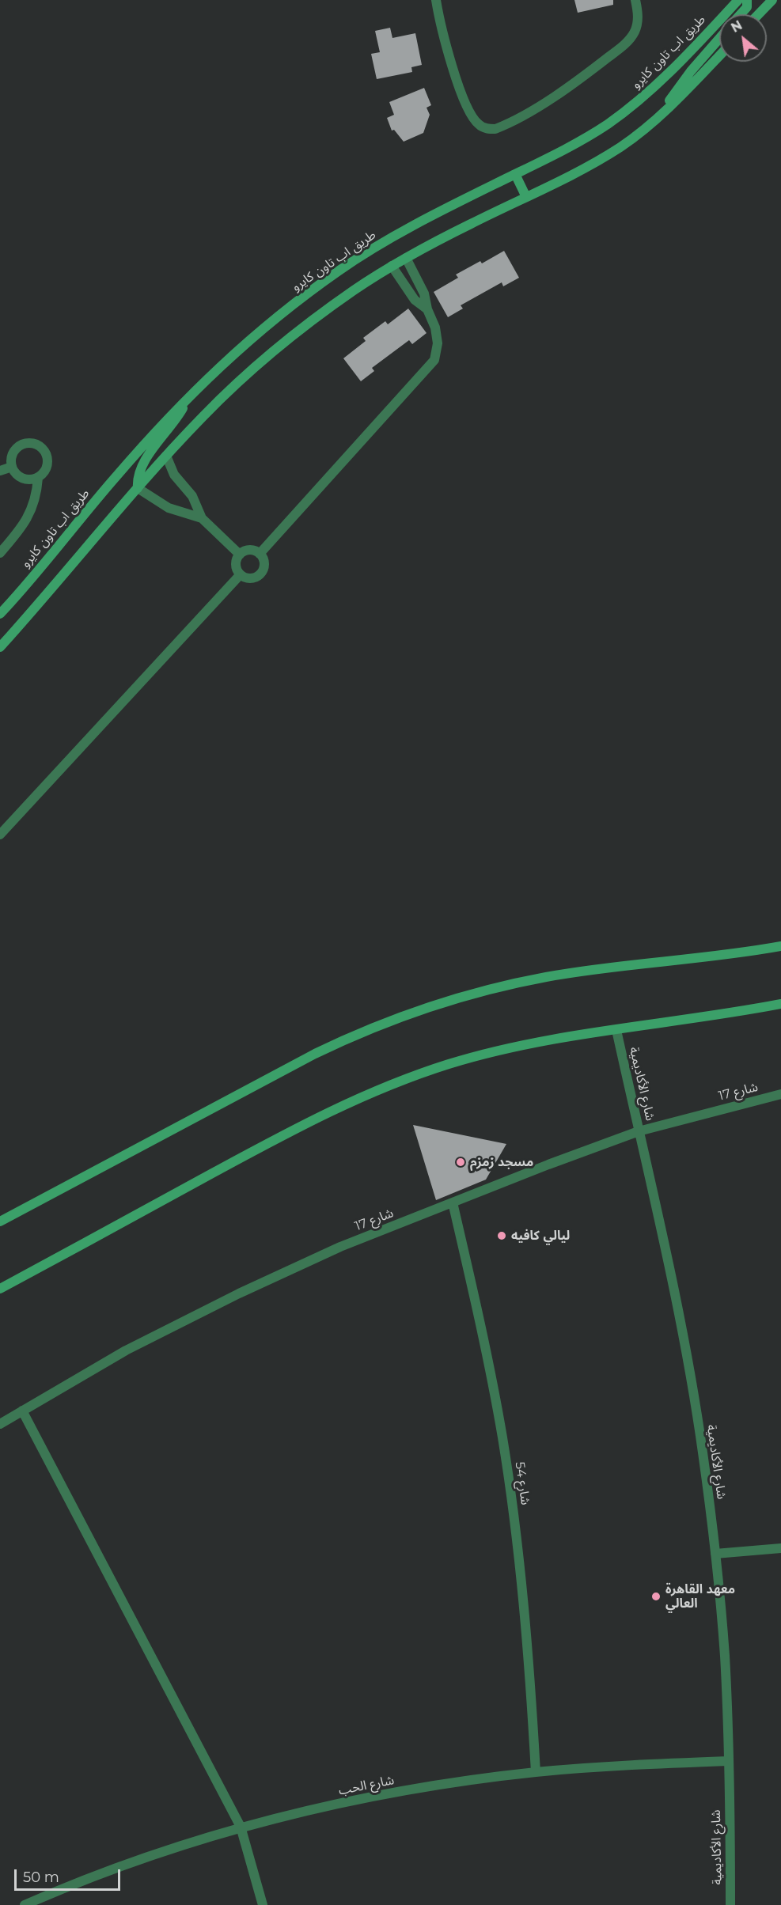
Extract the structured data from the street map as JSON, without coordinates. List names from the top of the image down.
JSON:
{
  "streets": {
    "street": [
      "طريق اب تاون كايرو",
      "شارع الأكاديمية",
      "شارع 17",
      "شارع 54",
      "شارع الحب"
    ]
  },
  "crossings": [
    ["شارع الأكاديمية", "شارع 17"],
    ["شارع الأكاديمية", "شارع الحب"],
    ["شارع 17", "شارع 54"],
    ["شارع 54", "شارع الحب"]
  ],
  "places": ["مسجد زمزم", "ليالي كافيه", "معهد القاهرة العالي"],
  "scale_bar": "50 m",
  "north": "top left"
}
